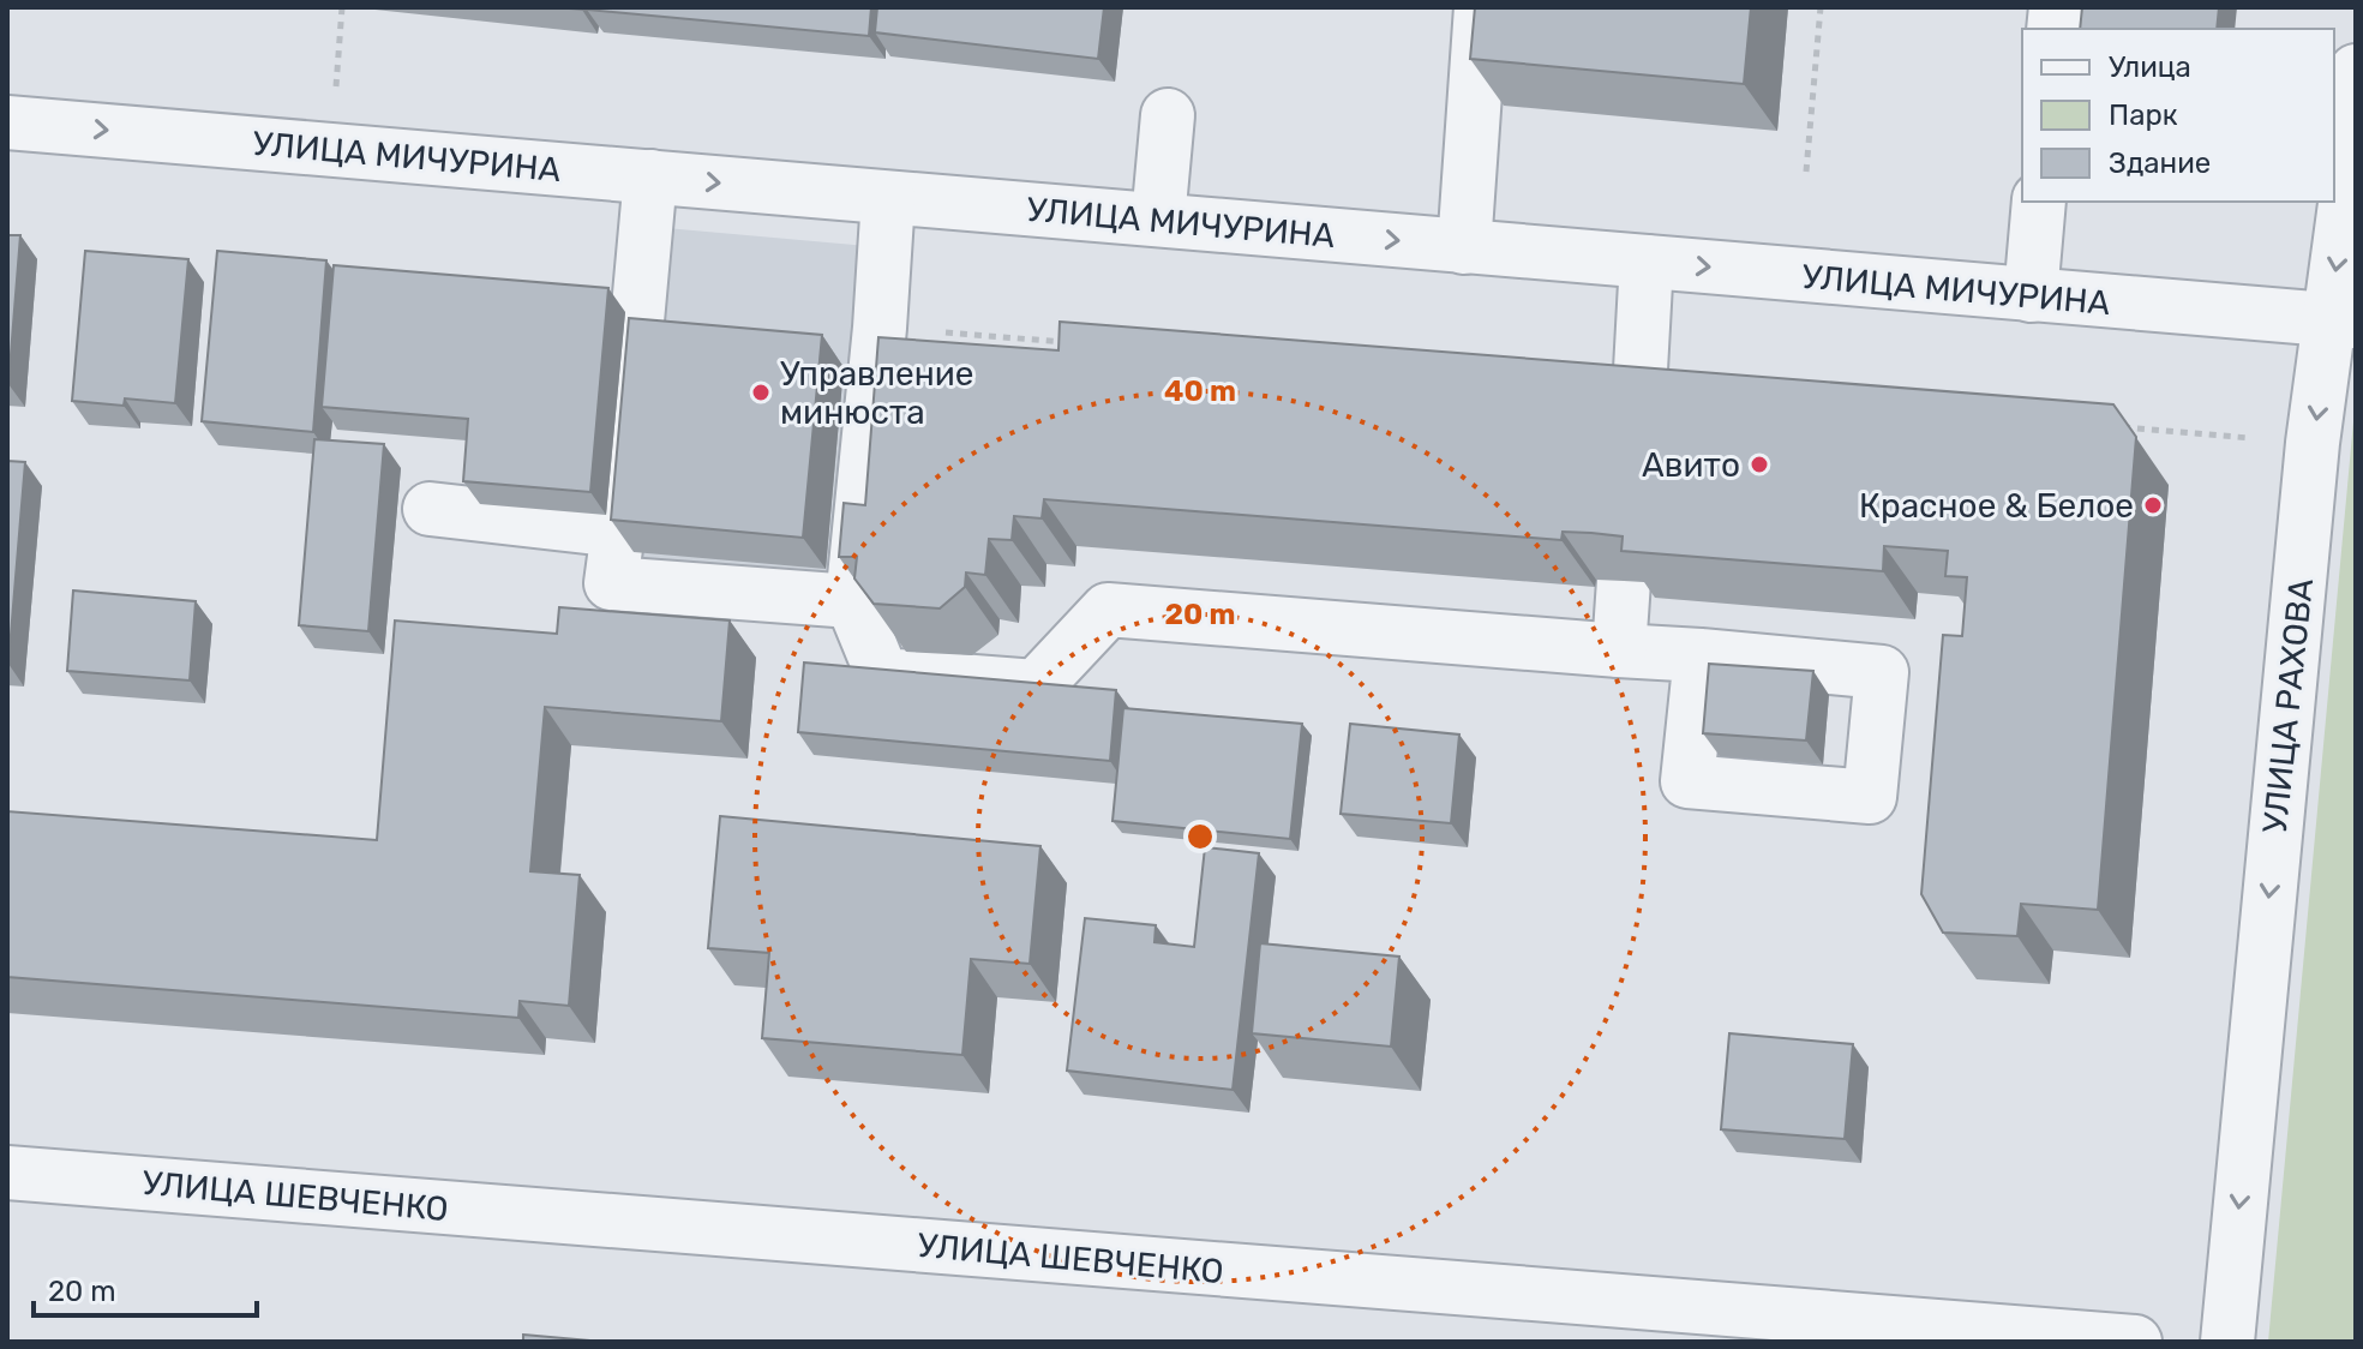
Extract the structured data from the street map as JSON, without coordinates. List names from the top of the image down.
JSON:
{
  "streets": {
    "street": ["УЛИЦА МИЧУРИНА", "УЛИЦА РАХОВА", "УЛИЦА ШЕВЧЕНКО"]
  },
  "crossings": [
    ["УЛИЦА МИЧУРИНА", "УЛИЦА РАХОВА"]
  ],
  "one_way": ["УЛИЦА РАХОВА"],
  "places": ["Управление минюста", "Авито", "Красное & Белое"],
  "legend": ["Улица", "Парк", "Здание"],
  "scale_bar": "20 m",
  "rings": ["40 m", "20 m"]
}
